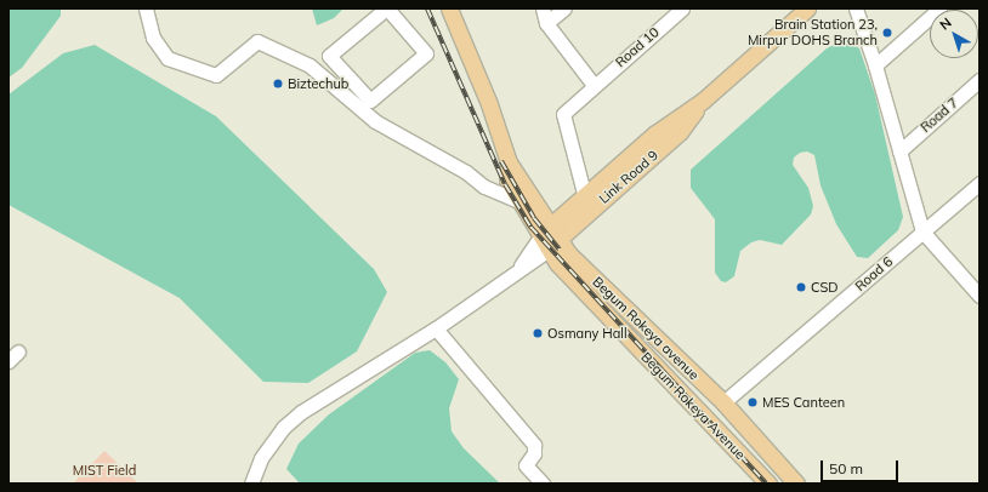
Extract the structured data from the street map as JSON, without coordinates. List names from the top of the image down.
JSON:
{
  "streets": {
    "main road": ["Link Road 9", "Begum Rokeya avenue", "Begum Rokeya Avenue"],
    "street": ["Road 10", "Road 7", "Road 6"]
  },
  "crossings": [
    ["Road 10", "Link Road 9"],
    ["Link Road 9", "Begum Rokeya avenue"],
    ["Link Road 9", "Begum Rokeya Avenue"],
    ["Road 6", "Begum Rokeya avenue"],
    ["Begum Rokeya avenue", "Begum Rokeya Avenue"]
  ],
  "parks": ["MIST Field"],
  "places": [
    "Brain Station 23, Mirpur DOHS Branch",
    "Biztechub",
    "CSD",
    "Osmany Hall",
    "MES Canteen"
  ],
  "scale_bar": "50 m",
  "north": "top left"
}
